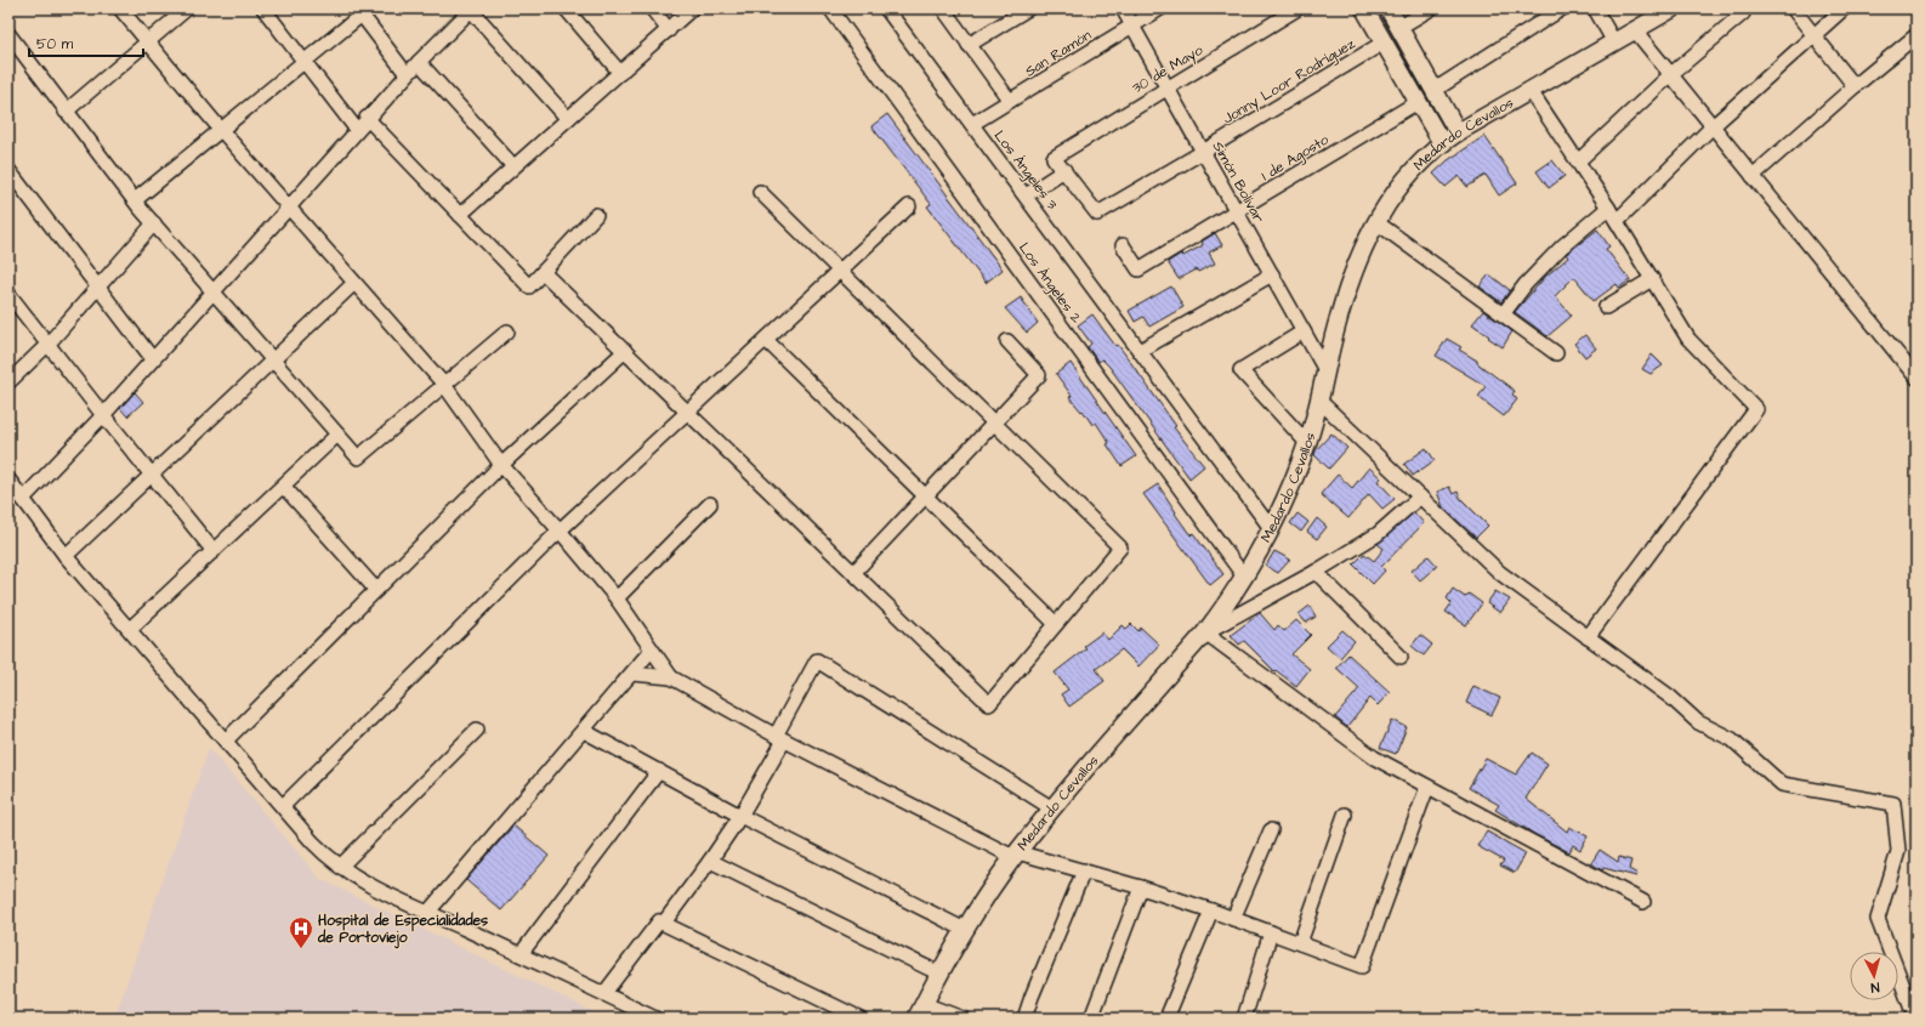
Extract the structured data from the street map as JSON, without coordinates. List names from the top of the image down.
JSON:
{
  "streets": {
    "street": [
      "San Ramón",
      "30 de Mayo",
      "Jonny Loor Rodríguez",
      "Medardo Cevallos",
      "1 de Agosto",
      "Los Ángeles 3",
      "Simón Bolívar",
      "Los Ángeles 2"
    ]
  },
  "crossings": [
    ["San Ramón", "Los Ángeles 3"],
    ["San Ramón", "Simón Bolívar"],
    ["30 de Mayo", "Jonny Loor Rodríguez"],
    ["30 de Mayo", "Simón Bolívar"],
    ["Jonny Loor Rodríguez", "Simón Bolívar"],
    ["Medardo Cevallos", "Los Ángeles 3"],
    ["Medardo Cevallos", "Simón Bolívar"],
    ["Medardo Cevallos", "Los Ángeles 2"],
    ["1 de Agosto", "Simón Bolívar"]
  ],
  "places": {
    "hospital": ["Hospital de Especialidades de Portoviejo"]
  },
  "scale_bar": "50 m",
  "north": "bottom"
}
